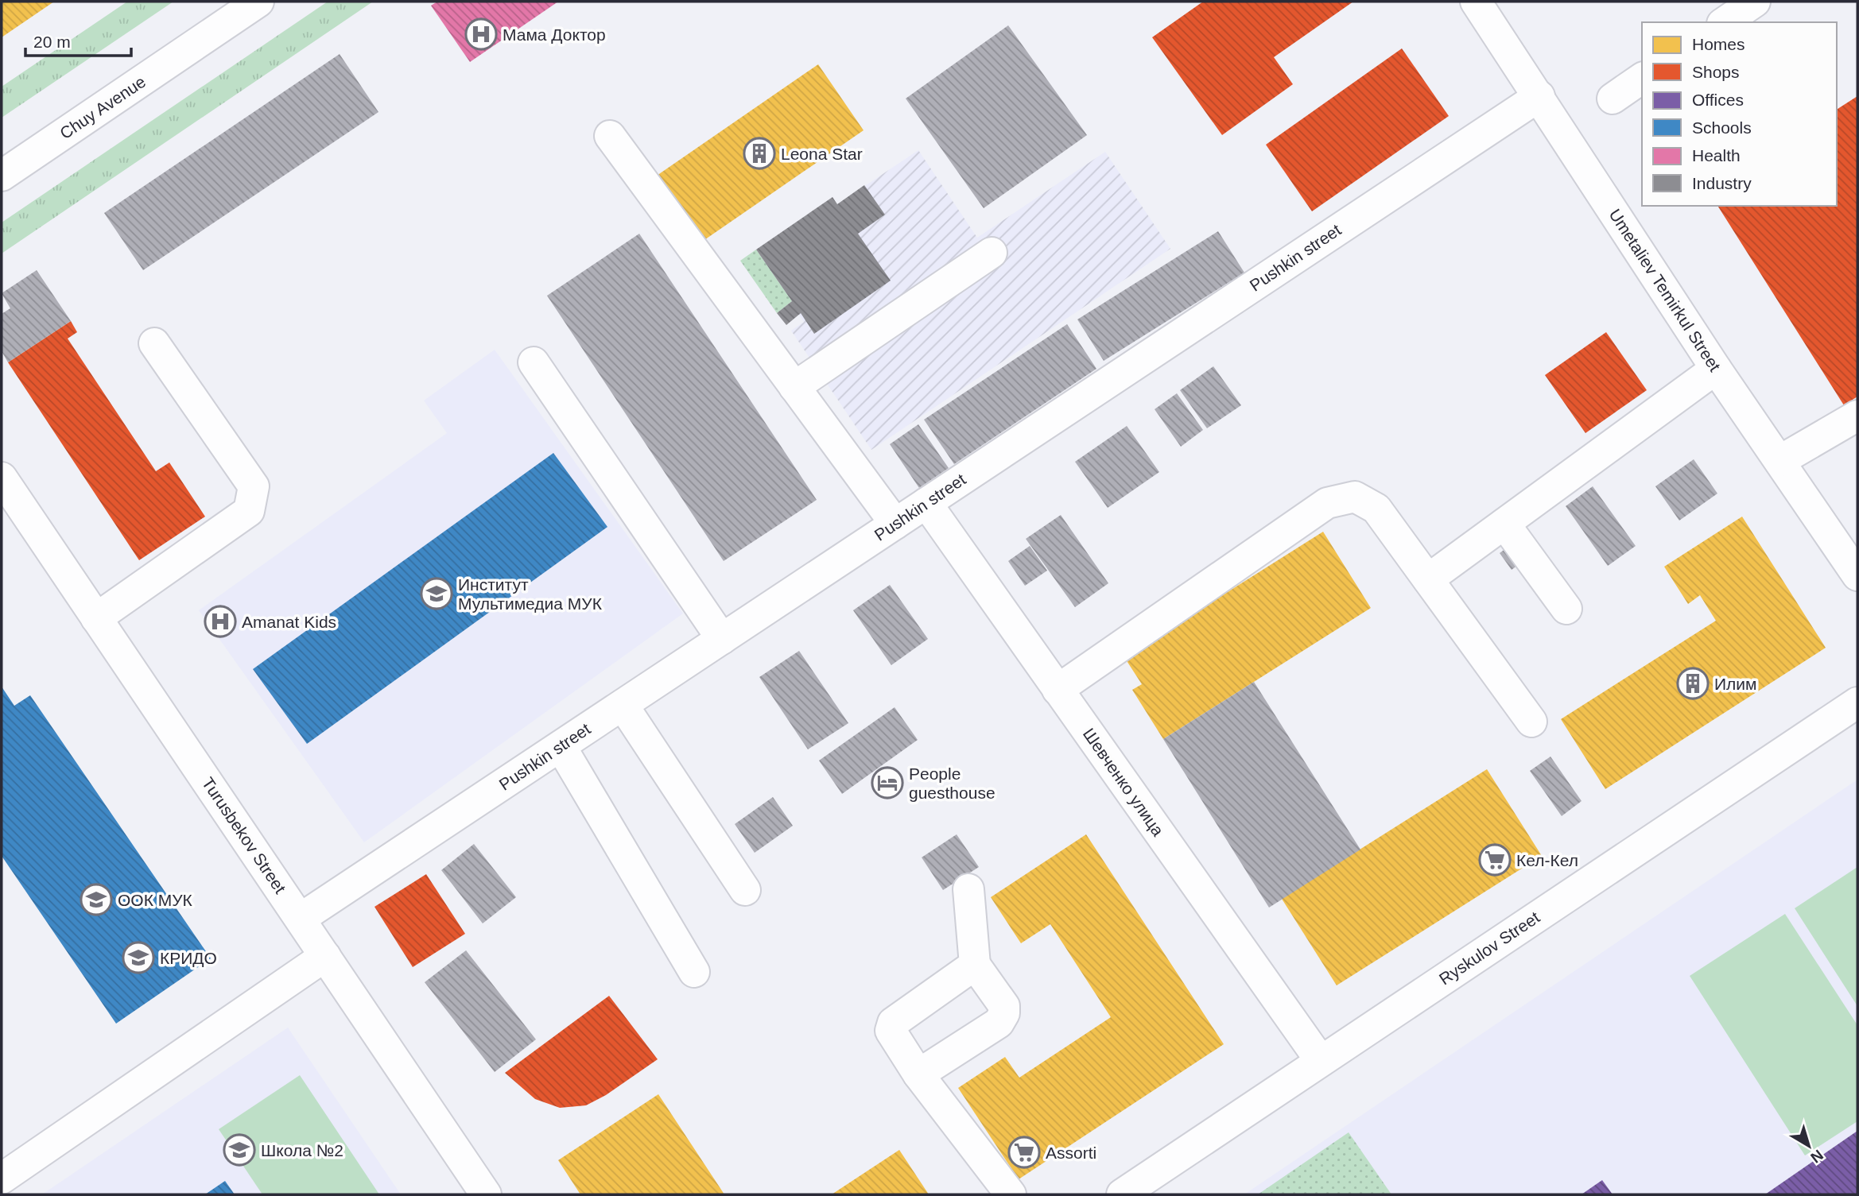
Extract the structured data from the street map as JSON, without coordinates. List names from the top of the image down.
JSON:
{
  "streets": {
    "street": [
      "Chuy Avenue",
      "Pushkin street",
      "Umetaliev Temirkul Street",
      "Шевченко улица",
      "Turusbekov Street",
      "Ryskulov Street"
    ]
  },
  "crossings": [
    ["Pushkin street", "Umetaliev Temirkul Street"],
    ["Pushkin street", "Шевченко улица"],
    ["Pushkin street", "Turusbekov Street"],
    ["Шевченко улица", "Ryskulov Street"]
  ],
  "places": {
    "hospital": ["Мама Доктор", "Amanat Kids"],
    "building": ["Leona Star", "Илим"],
    "school or university": [
      "Институт Мультимедиа МУК",
      "ООК МУК",
      "КРИДО",
      "Школа №2"
    ],
    "hotel": ["People guesthouse"],
    "supermarket": ["Кел-Кел", "Assorti"]
  },
  "legend": [
    "Homes",
    "Shops",
    "Offices",
    "Schools",
    "Health",
    "Industry"
  ],
  "scale_bar": "20 m",
  "north": "bottom right"
}
